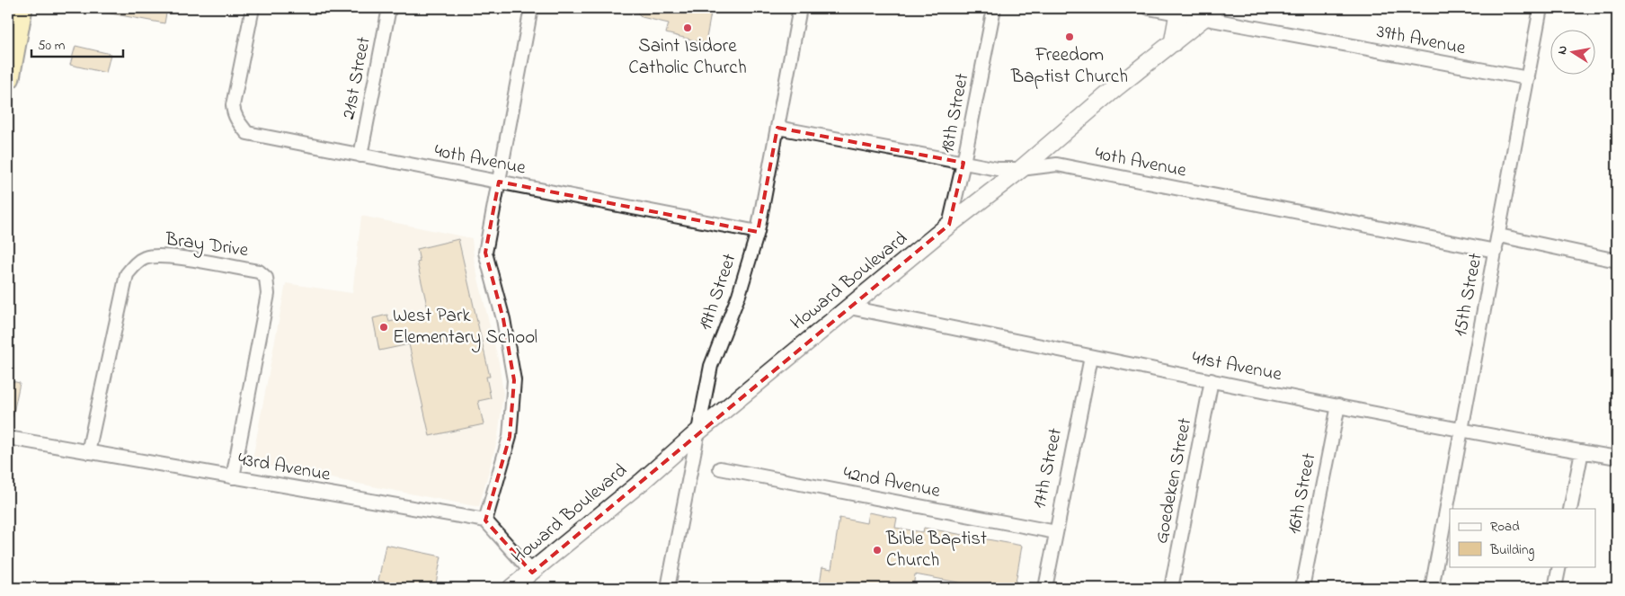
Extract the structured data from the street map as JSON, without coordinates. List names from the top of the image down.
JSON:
{
  "streets": {
    "main road": ["Howard Boulevard"],
    "street": [
      "39th Avenue",
      "21st Street",
      "18th Street",
      "40th Avenue",
      "Bray Drive",
      "19th Street",
      "15th Street",
      "41st Avenue",
      "43rd Avenue",
      "17th Street",
      "Goedeken Street",
      "42nd Avenue",
      "16th Street"
    ]
  },
  "crossings": [
    ["39th Avenue", "Howard Boulevard"],
    ["39th Avenue", "15th Street"],
    ["21st Street", "40th Avenue"],
    ["18th Street", "40th Avenue"],
    ["18th Street", "Howard Boulevard"],
    ["40th Avenue", "Howard Boulevard"],
    ["40th Avenue", "19th Street"],
    ["40th Avenue", "15th Street"],
    ["Bray Drive", "43rd Avenue"],
    ["Howard Boulevard", "19th Street"],
    ["Howard Boulevard", "41st Avenue"],
    ["15th Street", "41st Avenue"],
    ["41st Avenue", "17th Street"],
    ["41st Avenue", "Goedeken Street"],
    ["41st Avenue", "16th Street"],
    ["17th Street", "42nd Avenue"]
  ],
  "places": [
    "Saint Isidore Catholic Church",
    "Freedom Baptist Church",
    "West Park Elementary School",
    "Bible Baptist Church"
  ],
  "legend": ["Road", "Building"],
  "scale_bar": "50 m",
  "north": "left"
}
